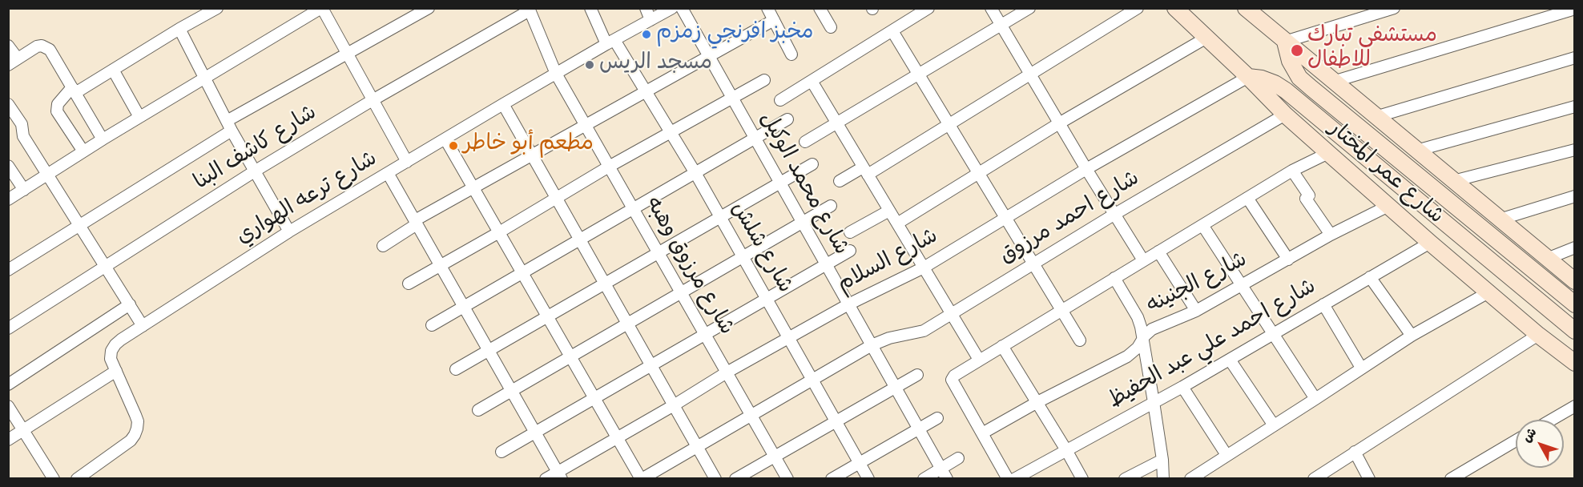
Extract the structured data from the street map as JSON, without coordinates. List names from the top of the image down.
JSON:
{
  "streets": {
    "main road": ["شارع عمر المختار"],
    "street": [
      "شارع كاشف البنا",
      "شارع محمد الوكيل",
      "شارع ترعه الهواري",
      "شارع احمد مرزوق",
      "شارع شلش",
      "شارع السلام",
      "شارع مرزوق وهبه",
      "شارع الجنينه",
      "شارع احمد علي عبد الحفيظ"
    ]
  },
  "crossings": [
    ["شارع كاشف البنا", "شارع مرزوق وهبه"],
    ["شارع عمر المختار", "شارع احمد مرزوق"],
    ["شارع عمر المختار", "شارع السلام"],
    ["شارع عمر المختار", "شارع الجنينه"],
    ["شارع عمر المختار", "شارع احمد علي عبد الحفيظ"],
    ["شارع محمد الوكيل", "شارع احمد مرزوق"],
    ["شارع محمد الوكيل", "شارع السلام"],
    ["شارع ترعه الهواري", "شارع شلش"],
    ["شارع ترعه الهواري", "شارع مرزوق وهبه"],
    ["شارع احمد مرزوق", "شارع شلش"],
    ["شارع احمد مرزوق", "شارع مرزوق وهبه"],
    ["شارع شلش", "شارع السلام"],
    ["شارع السلام", "شارع مرزوق وهبه"]
  ],
  "places": [
    "مخبز افرنجي زمزم",
    "مستشفى تبارك للاطفال",
    "مسجد الريس",
    "مطعم أبو خاطر"
  ],
  "north": "top left"
}
